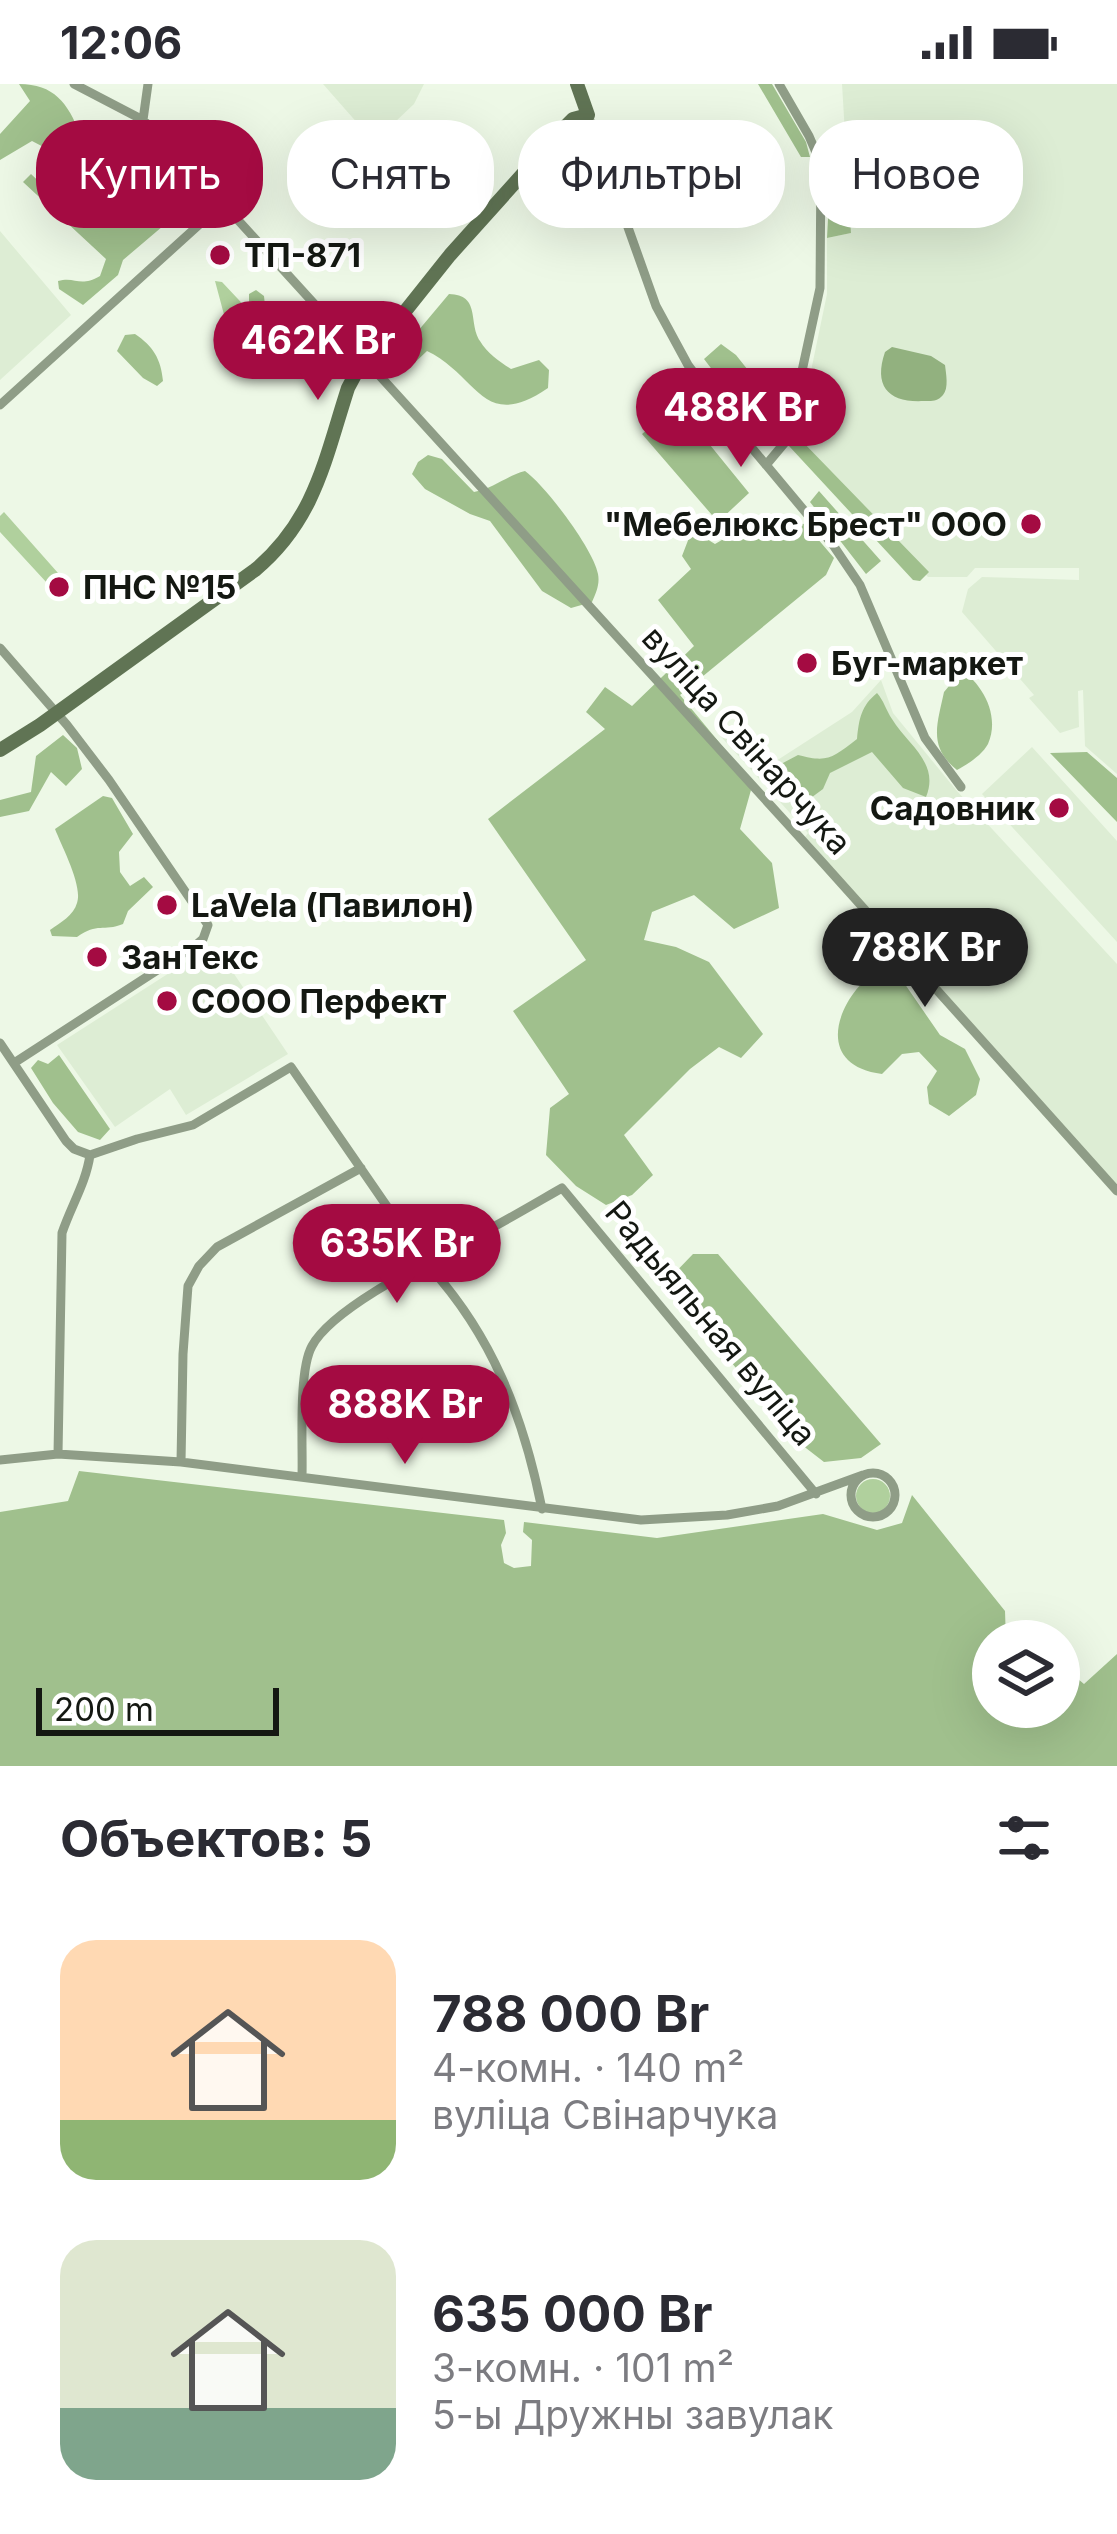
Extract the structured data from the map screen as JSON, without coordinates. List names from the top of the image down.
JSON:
{
  "streets": {
    "street": ["вуліца Свінарчука", "Радыяльная вуліца"]
  },
  "places": [
    "ТП-871",
    "\"Мебелюкс Брест\" ООО",
    "ПНС №15",
    "Буг-маркет",
    "Садовник",
    "LaVela (Павилон)",
    "ЗанТекс",
    "СООО Перфект"
  ],
  "scale_bar": "200 m",
  "page": {
    "status": "12:06",
    "chip": [
      "Купить",
      "Снять",
      "Фильтры",
      "Новое"
    ],
    "price": [
      "462K Br",
      "488K Br",
      "788K Br",
      "635K Br",
      "888K Br"
    ],
    "scale": "200 m",
    "heading": "Объектов: 5",
    "list": [
      {
        "name": "788 000 Br",
        "note": "4-комн. · 140 m² · вуліца Свінарчука"
      },
      {
        "name": "635 000 Br",
        "note": "3-комн. · 101 m² · 5-ы Дружны завулак"
      }
    ]
  }
}
